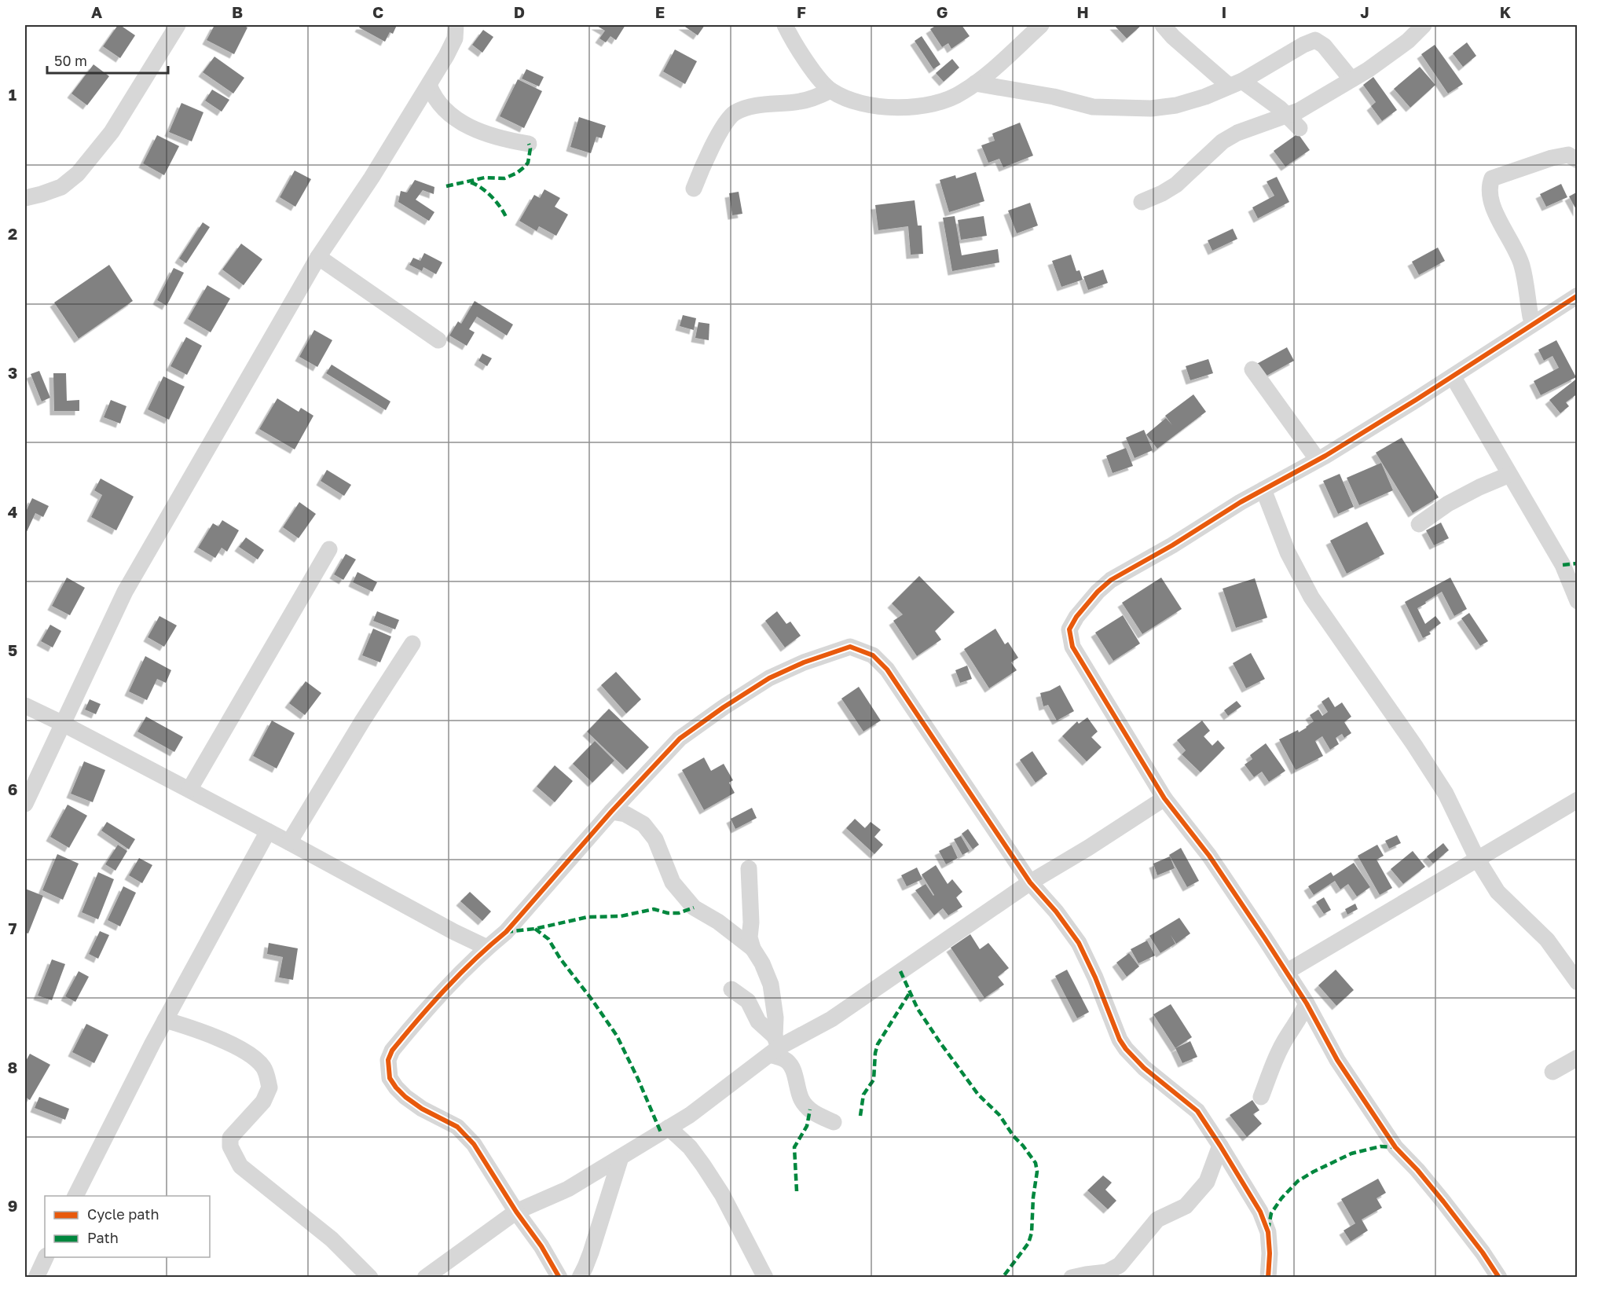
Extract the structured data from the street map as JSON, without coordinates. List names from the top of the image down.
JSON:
{
  "legend": ["Cycle path", "Path"],
  "scale_bar": "50 m",
  "grid": {
    "columns": [
      "A",
      "B",
      "C",
      "D",
      "E",
      "F",
      "G",
      "H",
      "I",
      "J",
      "K"
    ],
    "rows": [
      "1",
      "2",
      "3",
      "4",
      "5",
      "6",
      "7",
      "8",
      "9"
    ]
  }
}
